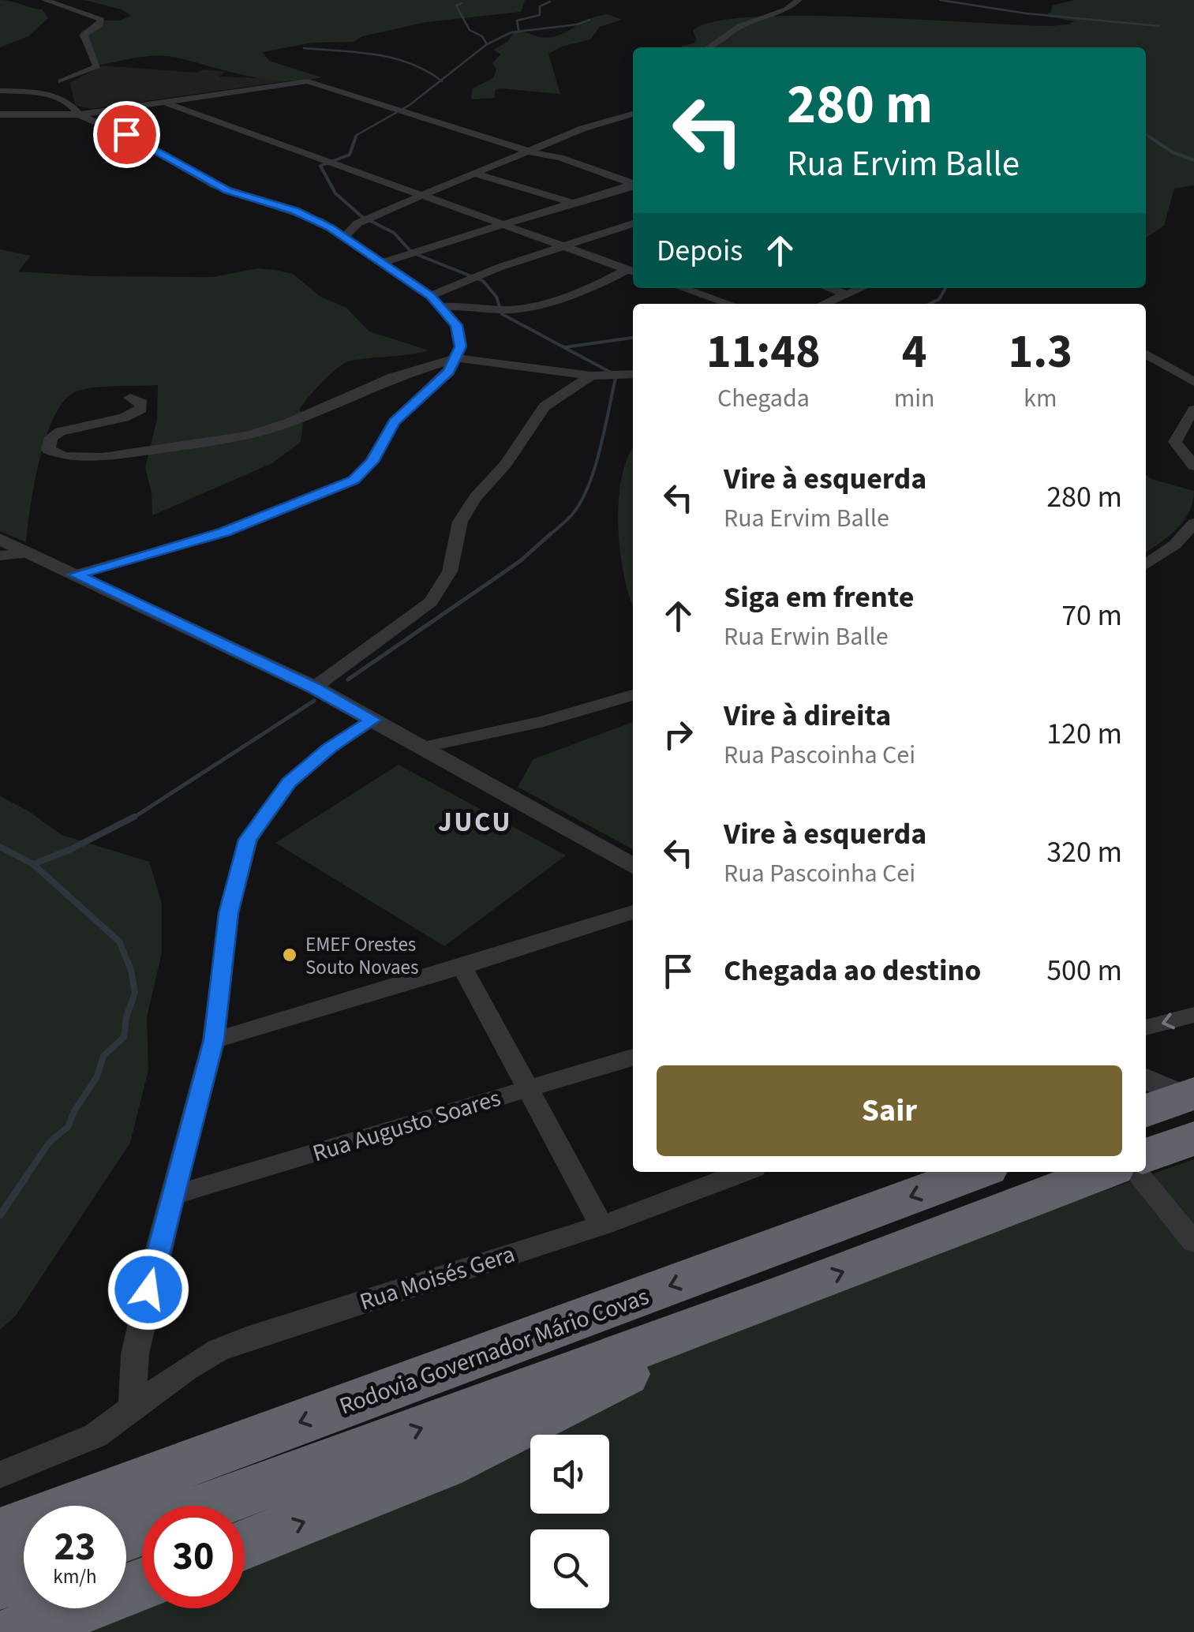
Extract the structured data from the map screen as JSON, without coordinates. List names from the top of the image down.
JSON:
{
  "streets": {
    "highway": ["Rodovia Governador Mário Covas"],
    "street": ["Rua Augusto Soares", "Rua Moisés Gera"]
  },
  "districts": ["JUCU"],
  "places": ["EMEF Orestes Souto Novaes"],
  "page": {
    "turn": ["280 m", "Rua Ervim Balle"],
    "then": "Depois",
    "eta": [
      "11:48",
      "Chegada",
      "4",
      "min",
      "1.3",
      "km"
    ],
    "list": [
      {
        "name": "Vire à esquerda",
        "note": "Rua Ervim Balle",
        "value": "280 m"
      },
      {
        "name": "Siga em frente",
        "note": "Rua Erwin Balle",
        "value": "70 m"
      },
      {
        "name": "Vire à direita",
        "note": "Rua Pascoinha Cei",
        "value": "120 m"
      },
      {
        "name": "Vire à esquerda",
        "note": "Rua Pascoinha Cei",
        "value": "320 m"
      },
      {
        "name": "Chegada ao destino",
        "value": "500 m"
      }
    ],
    "buttons": "Sair",
    "speed": "23 km/h",
    "limit": "30"
  }
}
